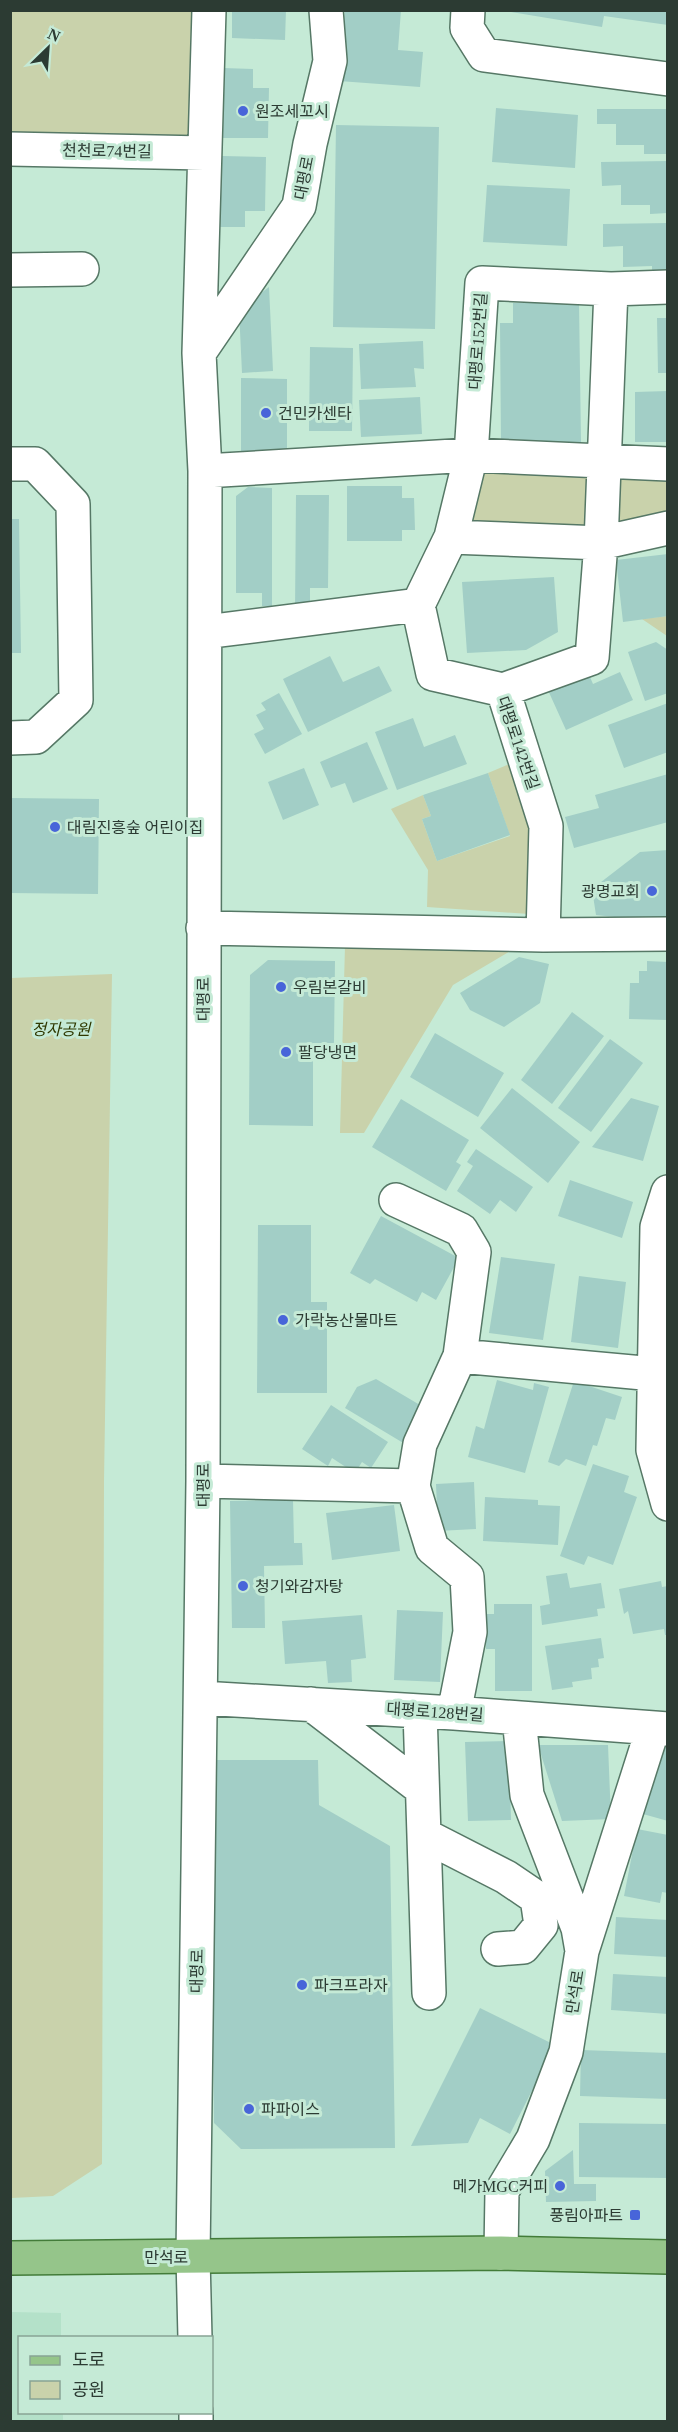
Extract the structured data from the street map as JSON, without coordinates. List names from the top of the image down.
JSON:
{
  "streets": {
    "main road": ["만석로"],
    "street": [
      "천천로74번길",
      "대평로",
      "대평로152번길",
      "대평로142번길",
      "대평로128번길"
    ]
  },
  "crossings": [
    ["천천로74번길", "대평로"],
    ["대평로", "대평로128번길"],
    ["대평로", "만석로"],
    ["대평로152번길", "대평로142번길"],
    ["대평로128번길", "만석로"]
  ],
  "parks": ["정자공원"],
  "places": {
    "other": [
      "원조세꼬시",
      "건민카센타",
      "대림진흥숲 어린이집",
      "광명교회",
      "우림본갈비",
      "팔당냉면",
      "가락농산물마트",
      "청기와감자탕",
      "파크프라자",
      "파파이스",
      "메가MGC커피"
    ],
    "transit": ["풍림아파트"]
  },
  "legend": ["도로", "공원"],
  "north": "top right"
}
